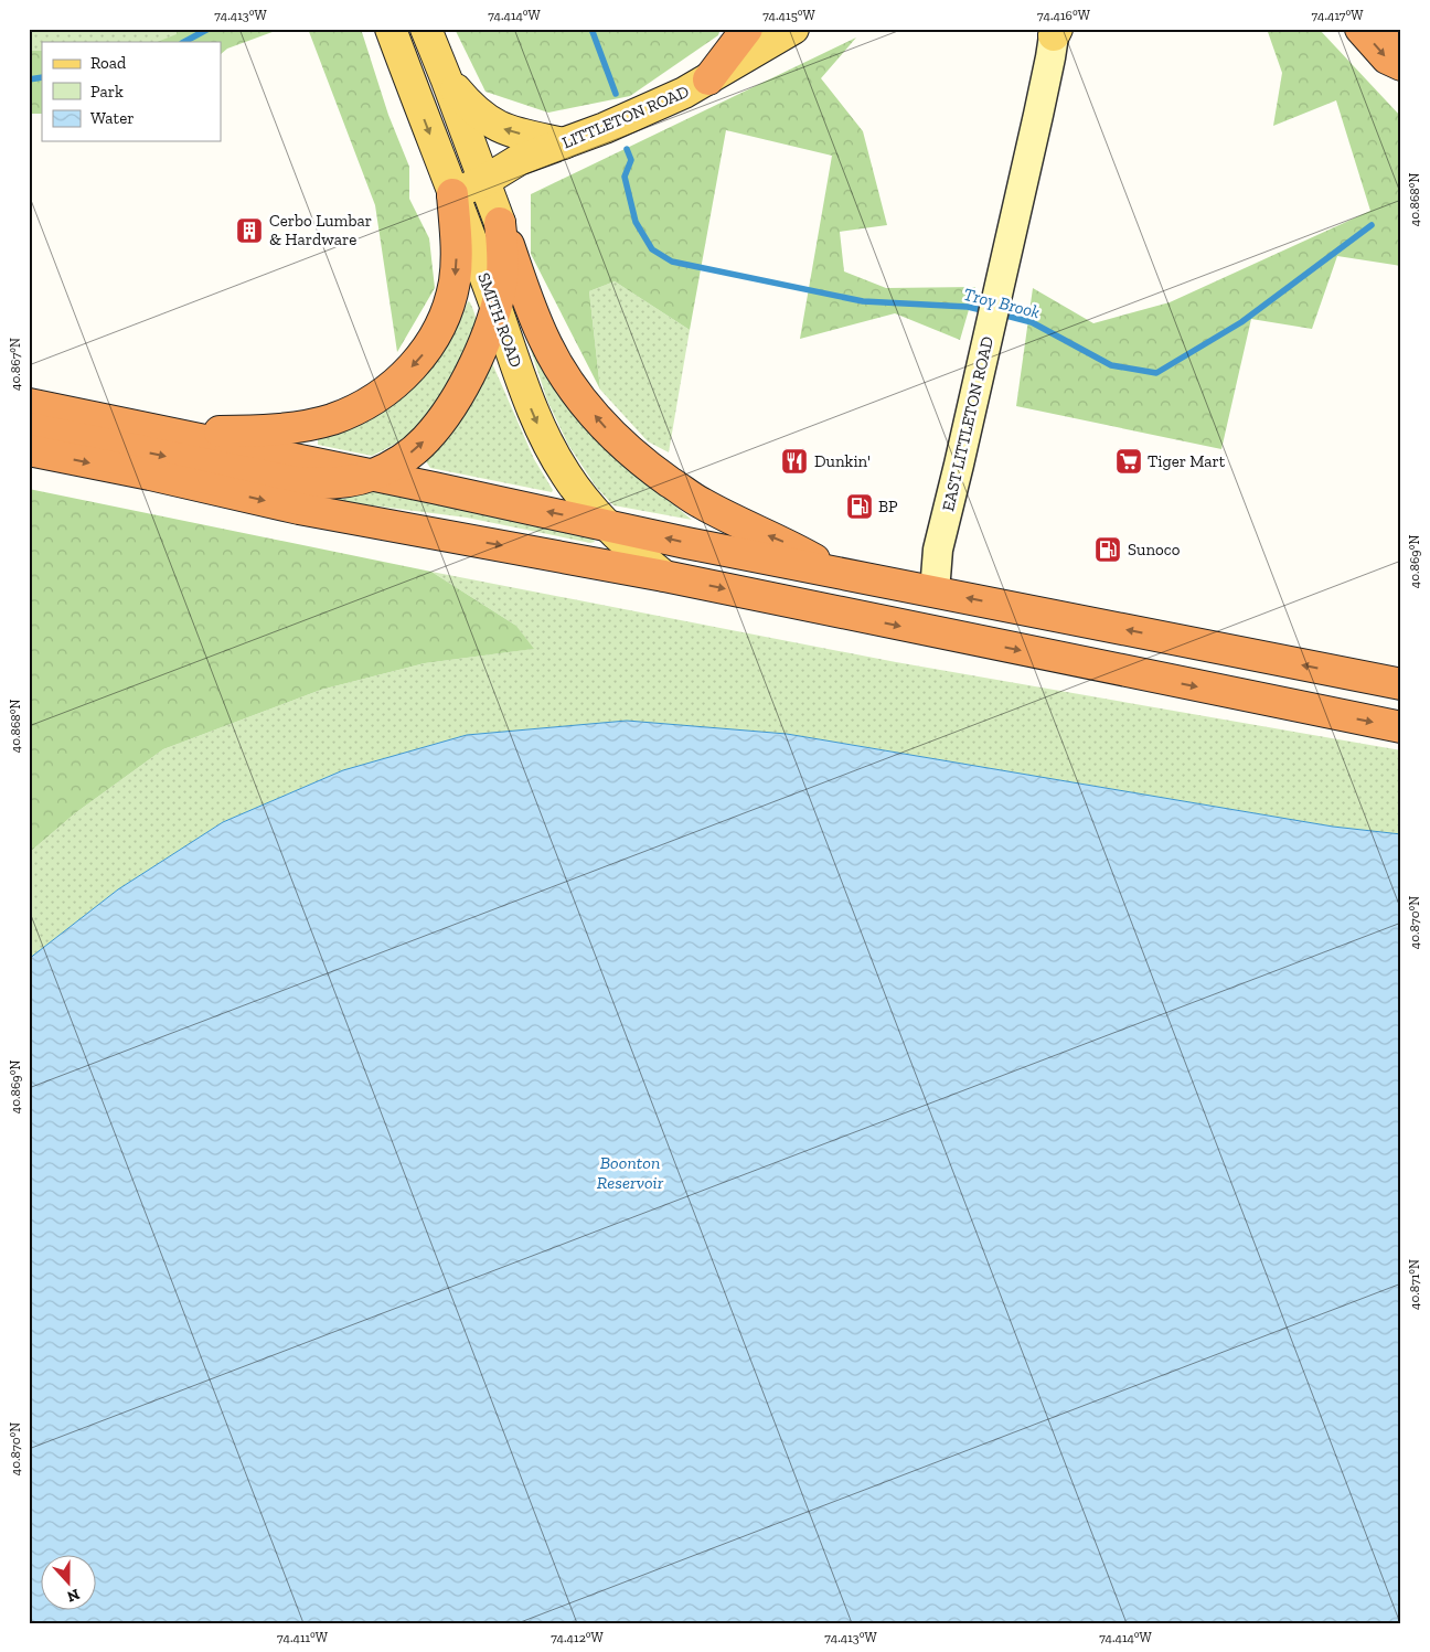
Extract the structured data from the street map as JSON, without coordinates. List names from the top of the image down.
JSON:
{
  "streets": {
    "main road": ["LITTLETON ROAD", "SMITH ROAD"],
    "street": ["EAST LITTLETON ROAD"]
  },
  "crossings": [
    ["LITTLETON ROAD", "SMITH ROAD"]
  ],
  "water": ["Troy Brook", "Boonton Reservoir"],
  "places": {
    "building": ["Cerbo Lumbar & Hardware"],
    "restaurant": ["Dunkin'"],
    "supermarket": ["Tiger Mart"],
    "fuel station": ["BP", "Sunoco"]
  },
  "legend": ["Road", "Park", "Water"],
  "north": "bottom",
  "coordinates": [
    "74.413°W",
    "74.414°W",
    "74.415°W",
    "74.416°W",
    "74.417°W",
    "40.868°N",
    "40.867°N",
    "40.869°N",
    "40.870°N",
    "40.871°N",
    "74.411°W",
    "74.412°W"
  ]
}
